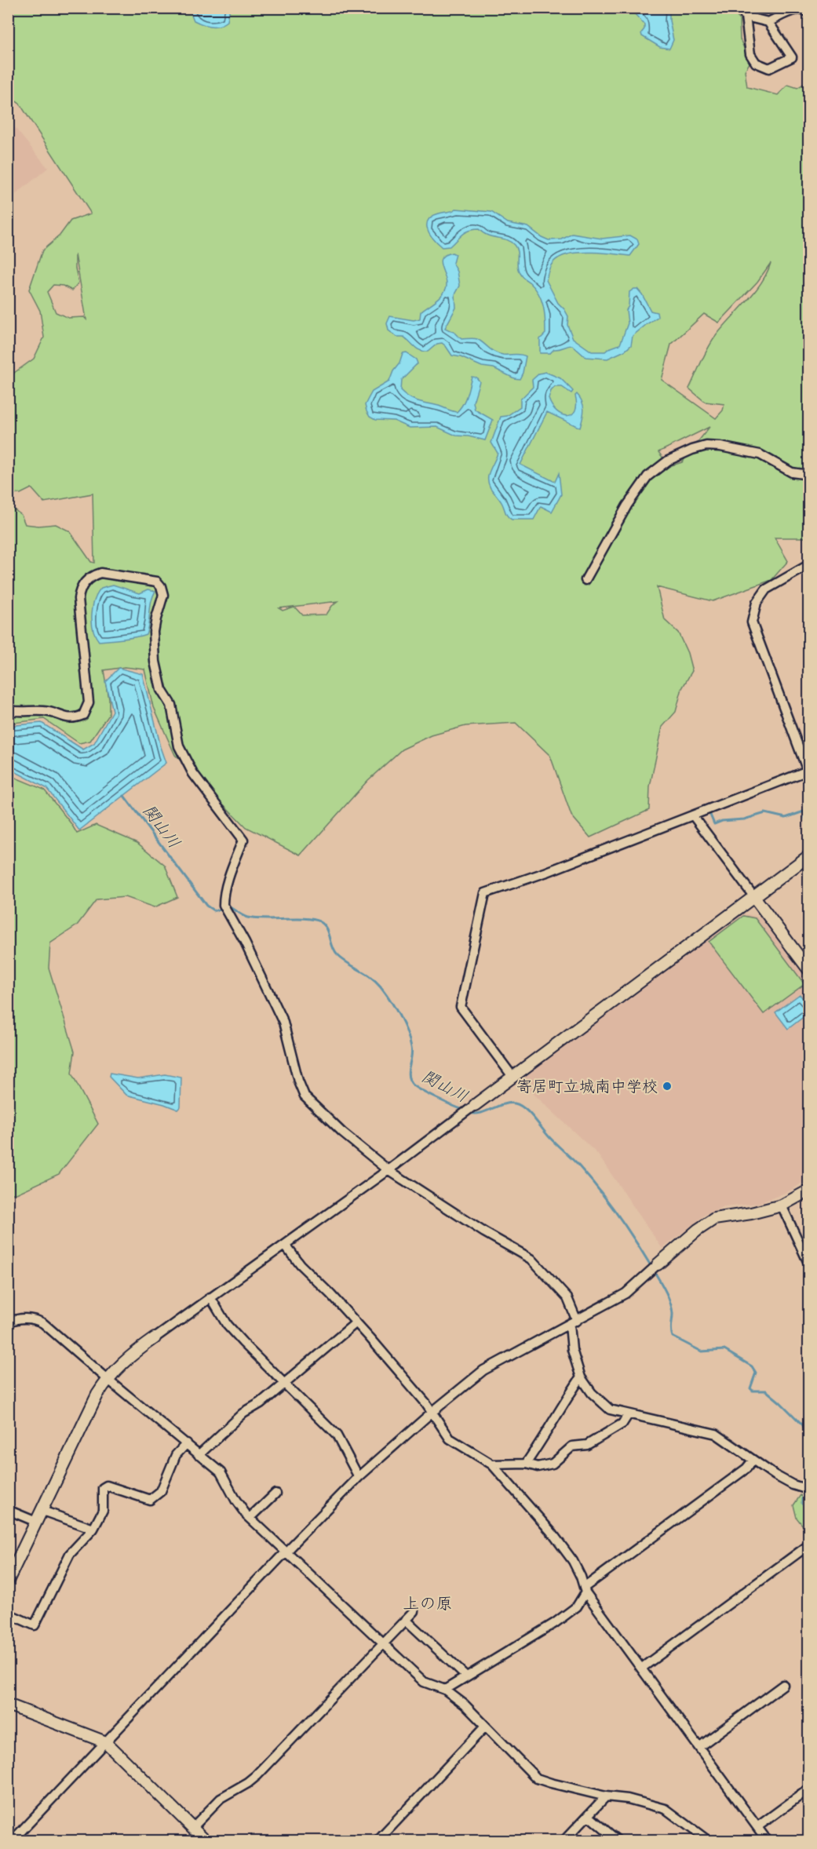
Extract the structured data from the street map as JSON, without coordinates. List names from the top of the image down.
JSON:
{
  "districts": ["上の原"],
  "water": ["関山川"],
  "places": ["寄居町立城南中学校"]
}
